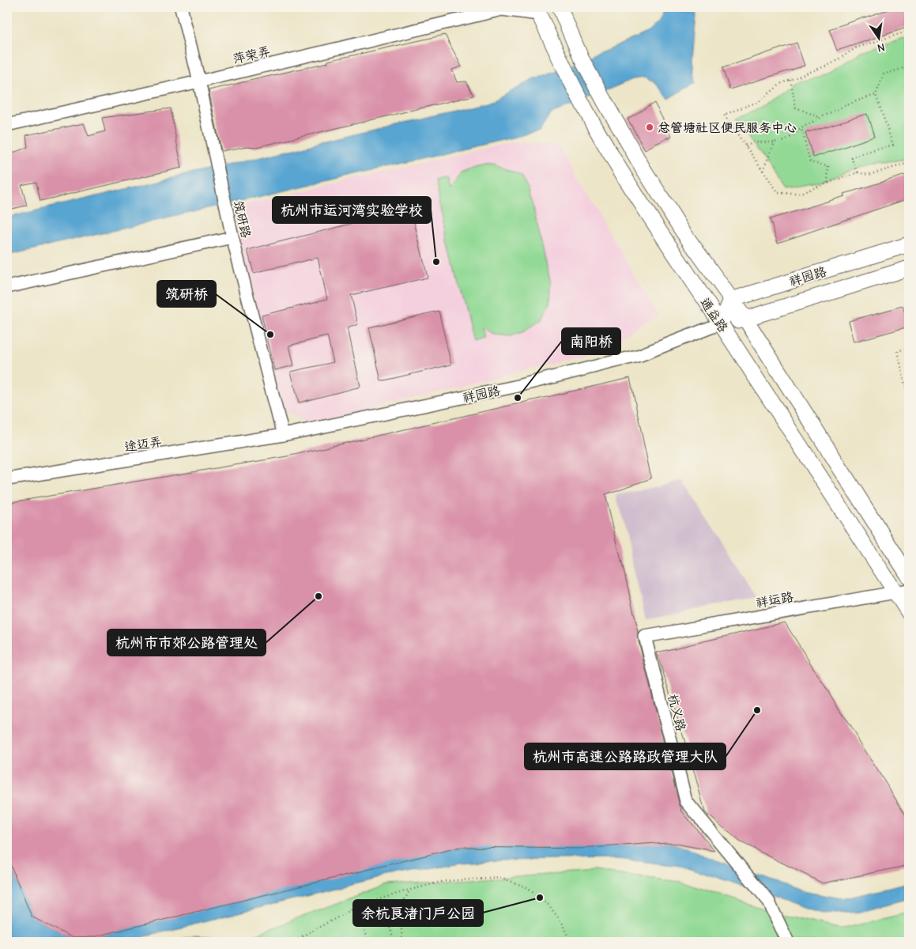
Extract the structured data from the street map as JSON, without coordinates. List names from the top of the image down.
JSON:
{
  "streets": {
    "main road": ["祥园路", "通益路"],
    "street": [
      "萍荣弄",
      "筑研路",
      "途迈弄",
      "祥运路",
      "杭义路"
    ]
  },
  "crossings": [
    ["萍荣弄", "筑研路"],
    ["萍荣弄", "通益路"],
    ["筑研路", "祥园路"],
    ["筑研路", "途迈弄"],
    ["祥园路", "通益路"],
    ["祥园路", "途迈弄"],
    ["通益路", "祥运路"],
    ["祥运路", "杭义路"]
  ],
  "places": [
    "总管塘社区便民服务中心",
    "杭州市运河湾实验学校",
    "筑研桥",
    "南阳桥",
    "杭州市市郊公路管理处",
    "杭州市高速公路路政管理大队",
    "余杭良渚门户公园"
  ],
  "north": "bottom"
}
